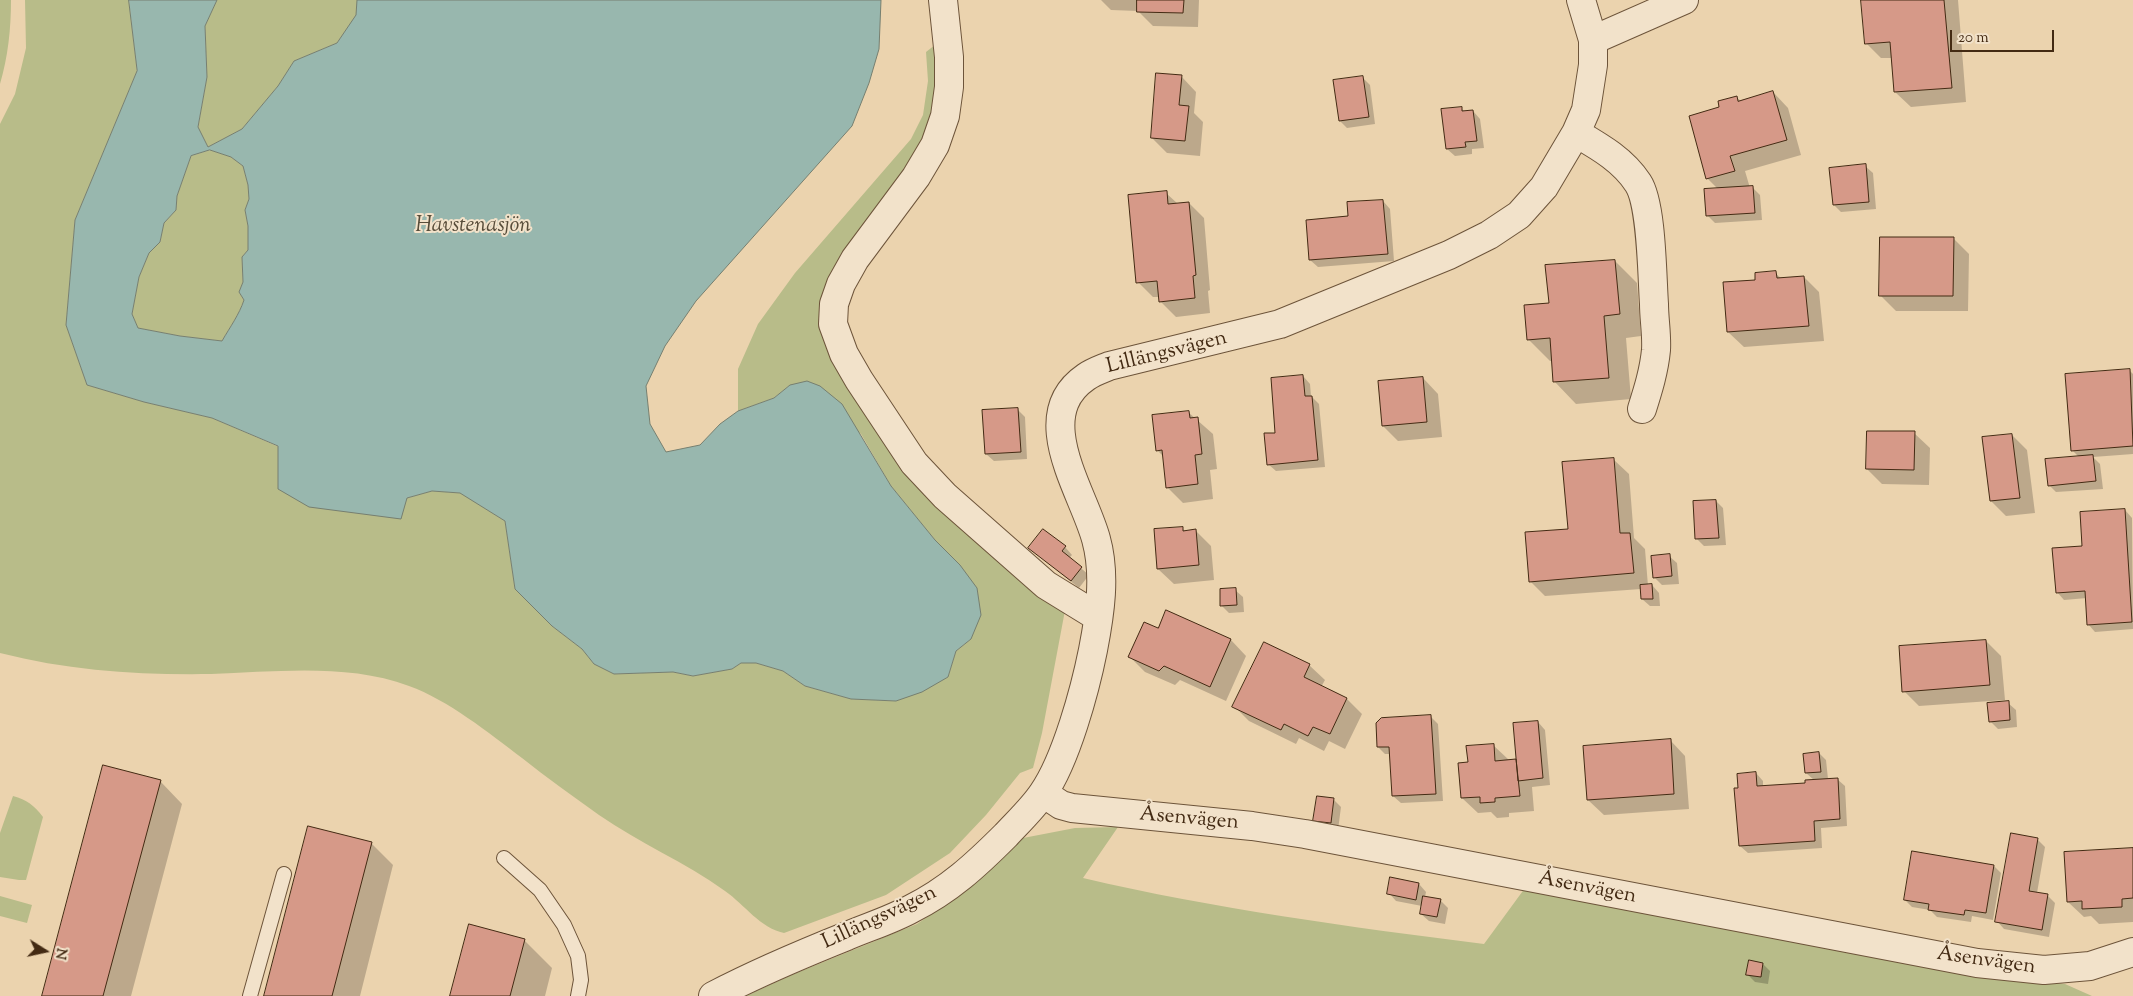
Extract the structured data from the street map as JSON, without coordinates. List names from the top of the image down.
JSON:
{
  "streets": {
    "street": ["Lillängsvägen", "Åsenvägen"]
  },
  "crossings": [
    ["Lillängsvägen", "Åsenvägen"]
  ],
  "water": ["Havstenasjön"],
  "scale_bar": "20 m",
  "north": "right"
}
